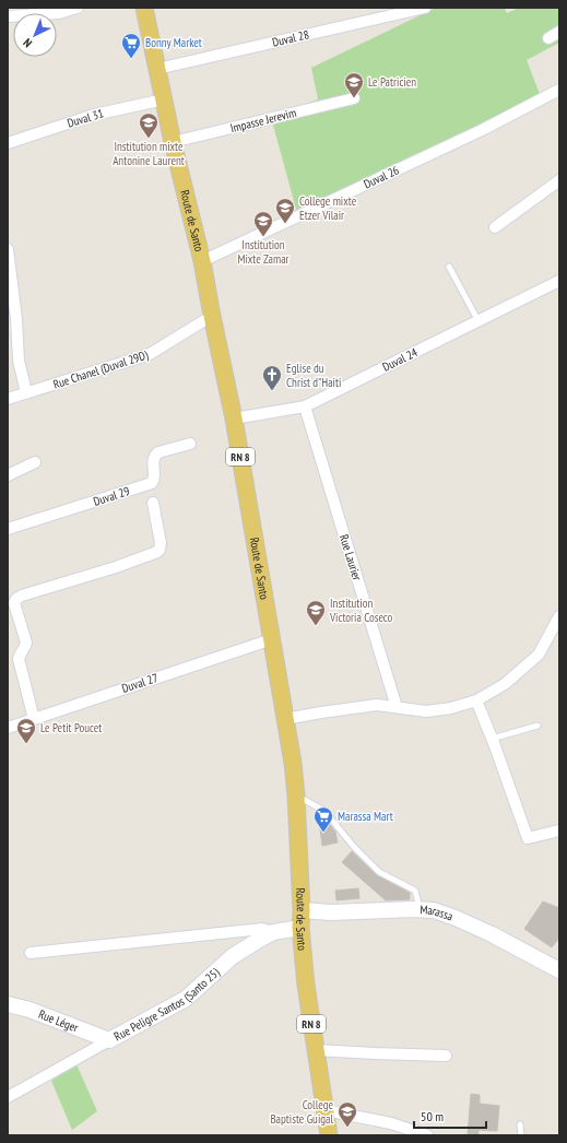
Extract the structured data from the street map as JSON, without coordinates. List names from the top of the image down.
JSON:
{
  "streets": {
    "main road": ["Route de Santo", "RN 8"],
    "street": [
      "Duval 28",
      "Duval 31",
      "Impasse Jerevim",
      "Duval 26",
      "Duval 24",
      "Rue Chanel (Duval 29D)",
      "Duval 29",
      "Rue Laurier",
      "Duval 27",
      "Marassa",
      "Rue Peligre Santos (Santo 25)",
      "Rue Léger"
    ]
  },
  "crossings": [
    ["Duval 28", "Route de Santo"],
    ["Duval 31", "Route de Santo"],
    ["Impasse Jerevim", "Route de Santo"],
    ["Duval 26", "Route de Santo"],
    ["Route de Santo", "Duval 24"],
    ["Route de Santo", "Rue Chanel (Duval 29D)"],
    ["Route de Santo", "Duval 27"],
    ["Route de Santo", "Marassa"],
    ["Route de Santo", "Rue Peligre Santos (Santo 25)"],
    ["Duval 24", "Rue Laurier"],
    ["Rue Peligre Santos (Santo 25)", "Rue Léger"]
  ],
  "places": {
    "supermarket": ["Bonny Market", "Marassa Mart"],
    "school or university": [
      "Le Patricien",
      "Institution mixte Antonine Laurent",
      "College mixte Etzer Vilair",
      "Institution Mixte Zamar",
      "Institution Victoria Coseco",
      "Le Petit Poucet",
      "College Baptiste Guigal"
    ],
    "church": ["Eglise du Christ d\"Haiti"]
  },
  "scale_bar": "50 m",
  "north": "bottom left"
}
